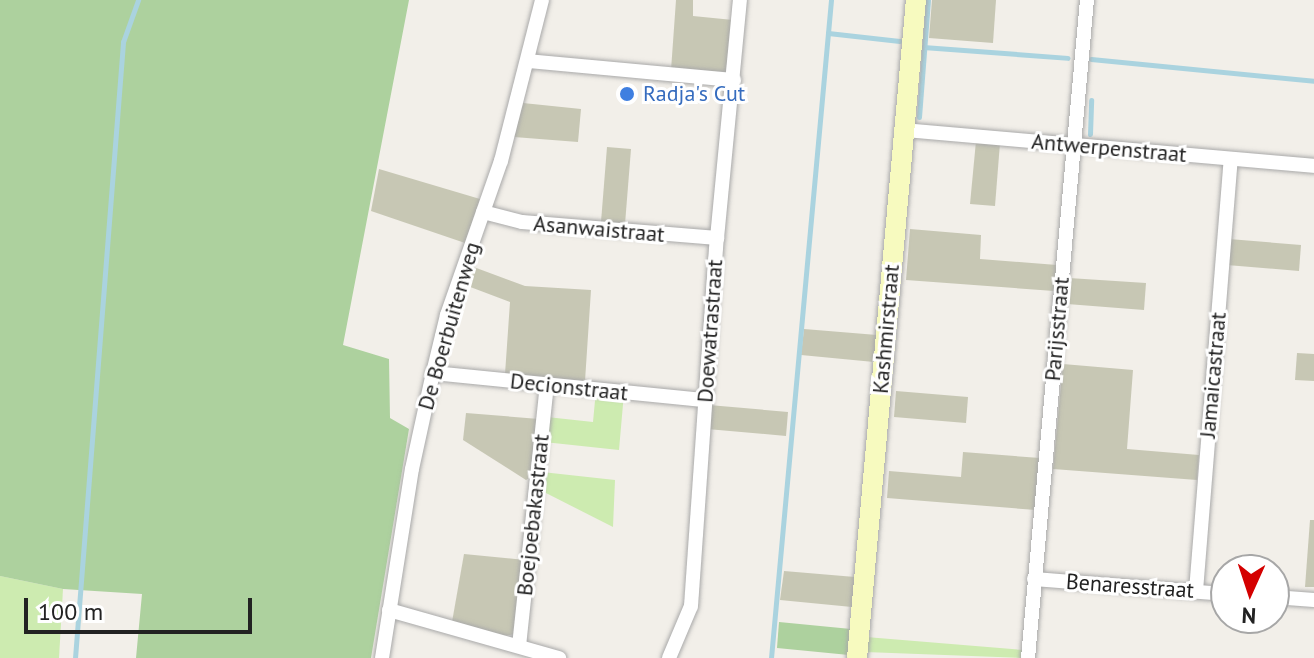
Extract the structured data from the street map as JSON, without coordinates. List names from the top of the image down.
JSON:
{
  "streets": {
    "street": [
      "Antwerpenstraat",
      "Asanwaistraat",
      "De Boerbuitenweg",
      "Kashmirstraat",
      "Parijsstraat",
      "Doewatrastraat",
      "Jamaicastraat",
      "Decionstraat",
      "Boejoebakastraat",
      "Benaresstraat"
    ]
  },
  "crossings": [
    ["Antwerpenstraat", "Kashmirstraat"],
    ["Antwerpenstraat", "Parijsstraat"],
    ["Antwerpenstraat", "Jamaicastraat"],
    ["Asanwaistraat", "De Boerbuitenweg"],
    ["Asanwaistraat", "Doewatrastraat"],
    ["De Boerbuitenweg", "Decionstraat"],
    ["Parijsstraat", "Benaresstraat"],
    ["Doewatrastraat", "Decionstraat"],
    ["Jamaicastraat", "Benaresstraat"],
    ["Decionstraat", "Boejoebakastraat"]
  ],
  "places": ["Radja's Cut"],
  "scale_bar": "100 m",
  "north": "bottom"
}
